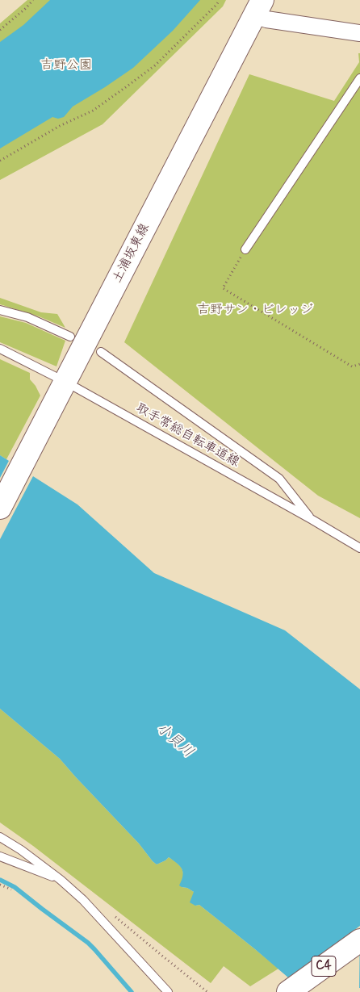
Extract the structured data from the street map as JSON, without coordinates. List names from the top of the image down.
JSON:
{
  "streets": {
    "main road": ["土浦坂東線", "C4"],
    "lane": ["取手常総自転車道線"]
  },
  "crossings": [
    ["土浦坂東線", "取手常総自転車道線"]
  ],
  "water": ["小貝川"],
  "parks": ["吉野公園", "吉野サン・ビレッジ"]
}
